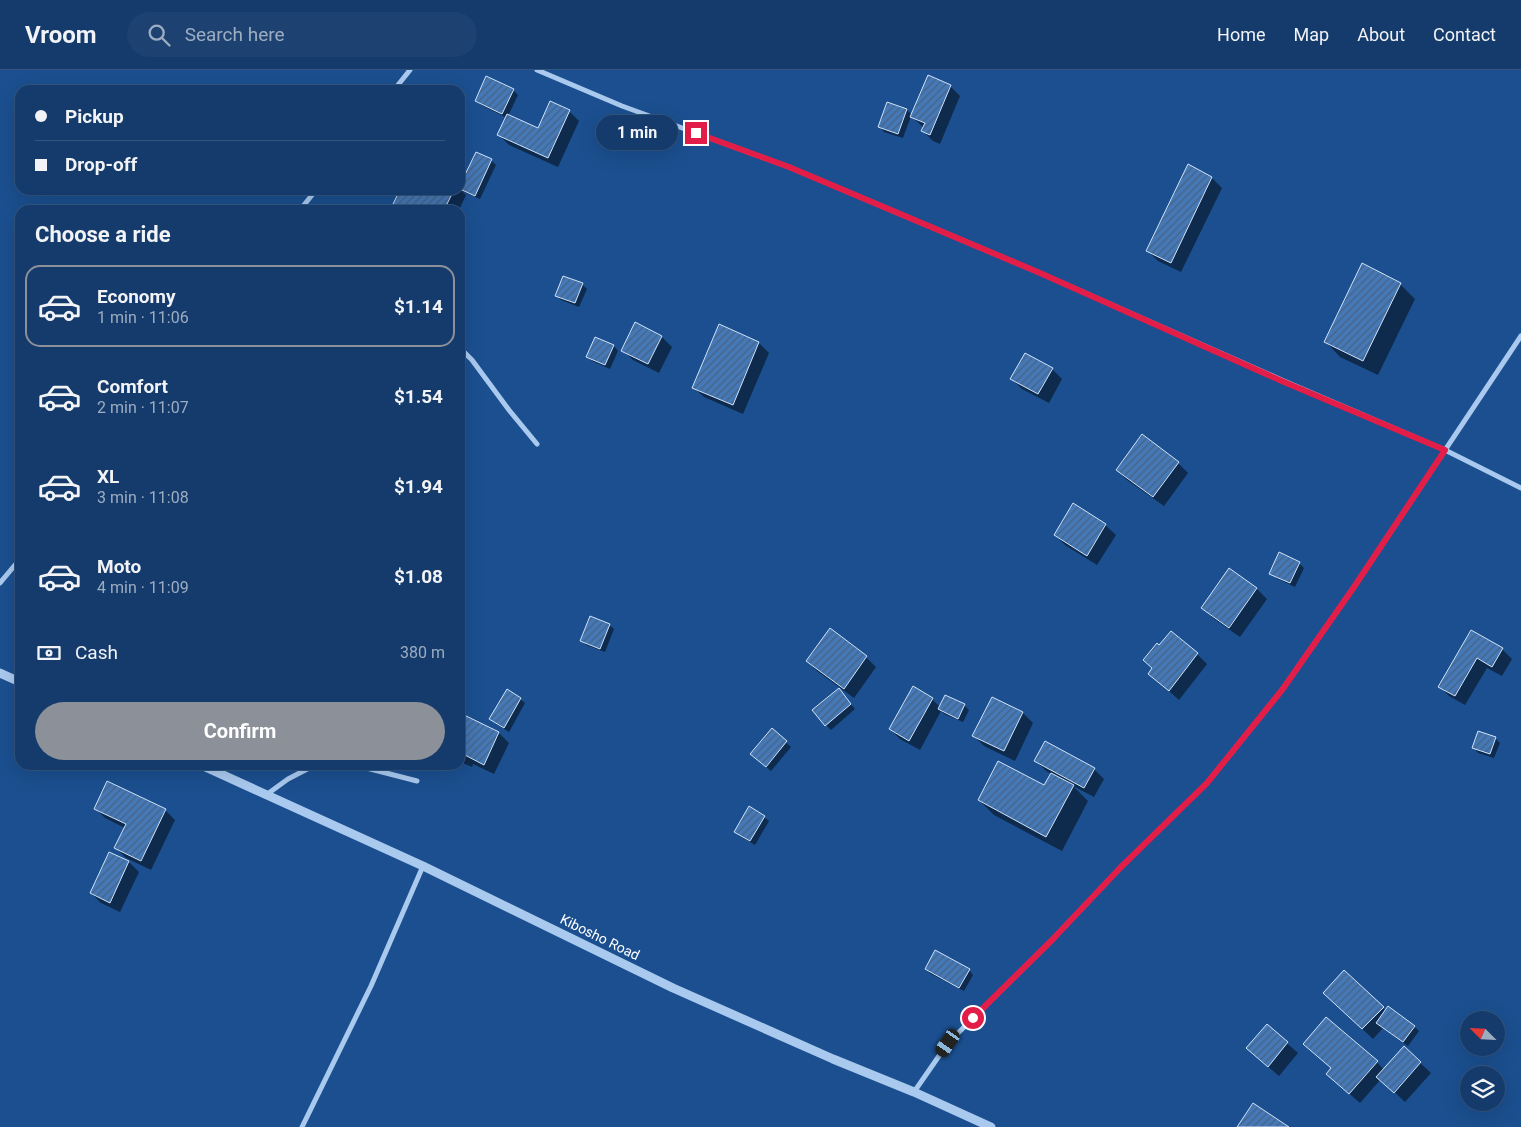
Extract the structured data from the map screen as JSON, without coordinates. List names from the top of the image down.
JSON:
{
  "streets": {
    "street": ["Kibosho Road"]
  },
  "north": "top left",
  "page": {
    "header": "Vroom",
    "search": "Search here",
    "nav": [
      "Home",
      "Map",
      "About",
      "Contact"
    ],
    "banner": ["Pickup", "Drop-off"],
    "bubble": "1 min",
    "heading": "Choose a ride",
    "list": [
      {
        "name": "Economy",
        "note": "1 min · 11:06",
        "value": "$1.14"
      },
      {
        "name": "Comfort",
        "note": "2 min · 11:07",
        "value": "$1.54"
      },
      {
        "name": "XL",
        "note": "3 min · 11:08",
        "value": "$1.94"
      },
      {
        "name": "Moto",
        "note": "4 min · 11:09",
        "value": "$1.08"
      }
    ],
    "pay": ["Cash", "380 m"],
    "buttons": "Confirm"
  }
}
